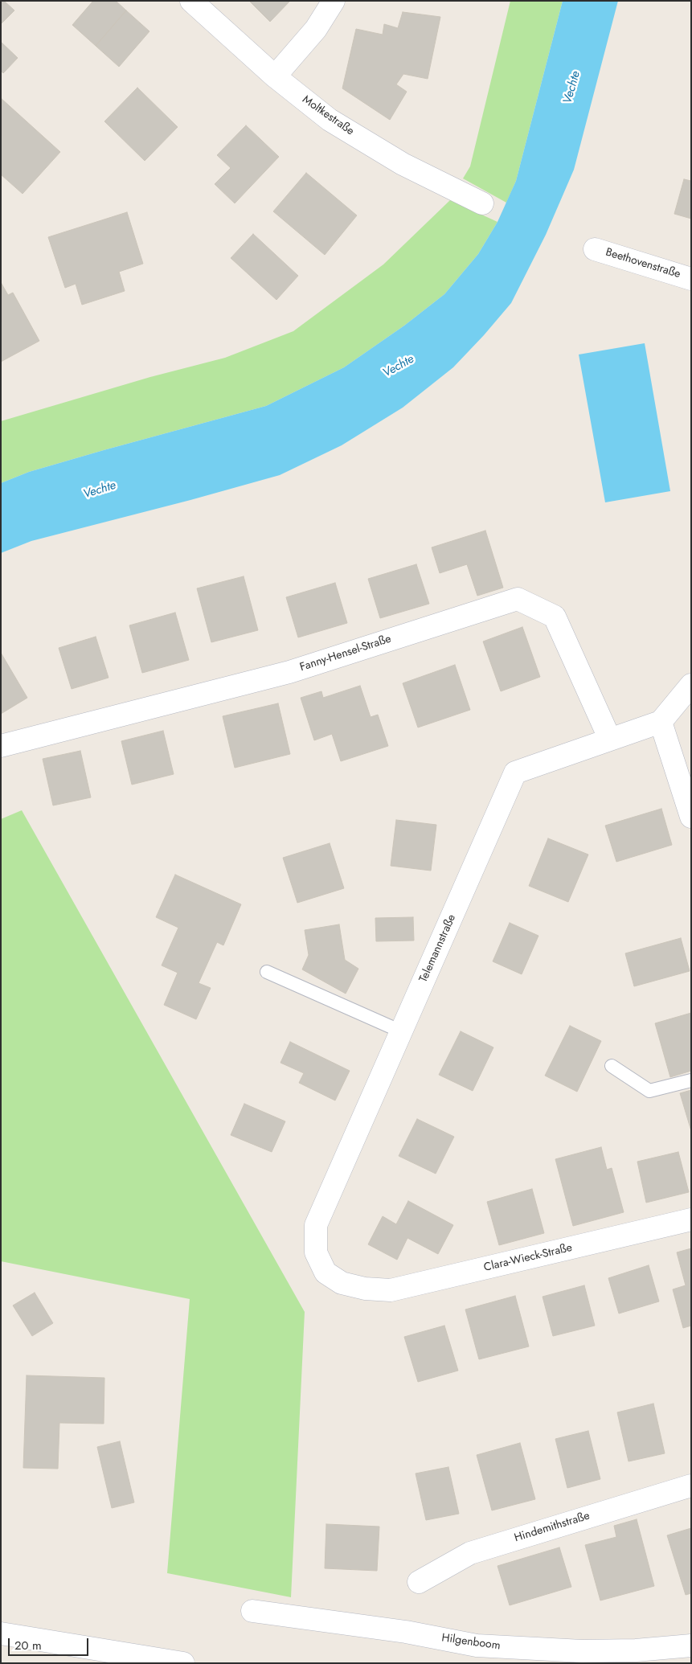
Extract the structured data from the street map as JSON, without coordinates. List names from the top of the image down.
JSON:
{
  "streets": {
    "street": [
      "Moltkestraße",
      "Beethovenstraße",
      "Fanny-Hensel-Straße",
      "Telemannstraße",
      "Clara-Wieck-Straße",
      "Hindemithstraße",
      "Hilgenboom"
    ]
  },
  "crossings": [
    ["Fanny-Hensel-Straße", "Telemannstraße"],
    ["Telemannstraße", "Clara-Wieck-Straße"]
  ],
  "water": ["Vechte"],
  "scale_bar": "20 m"
}
